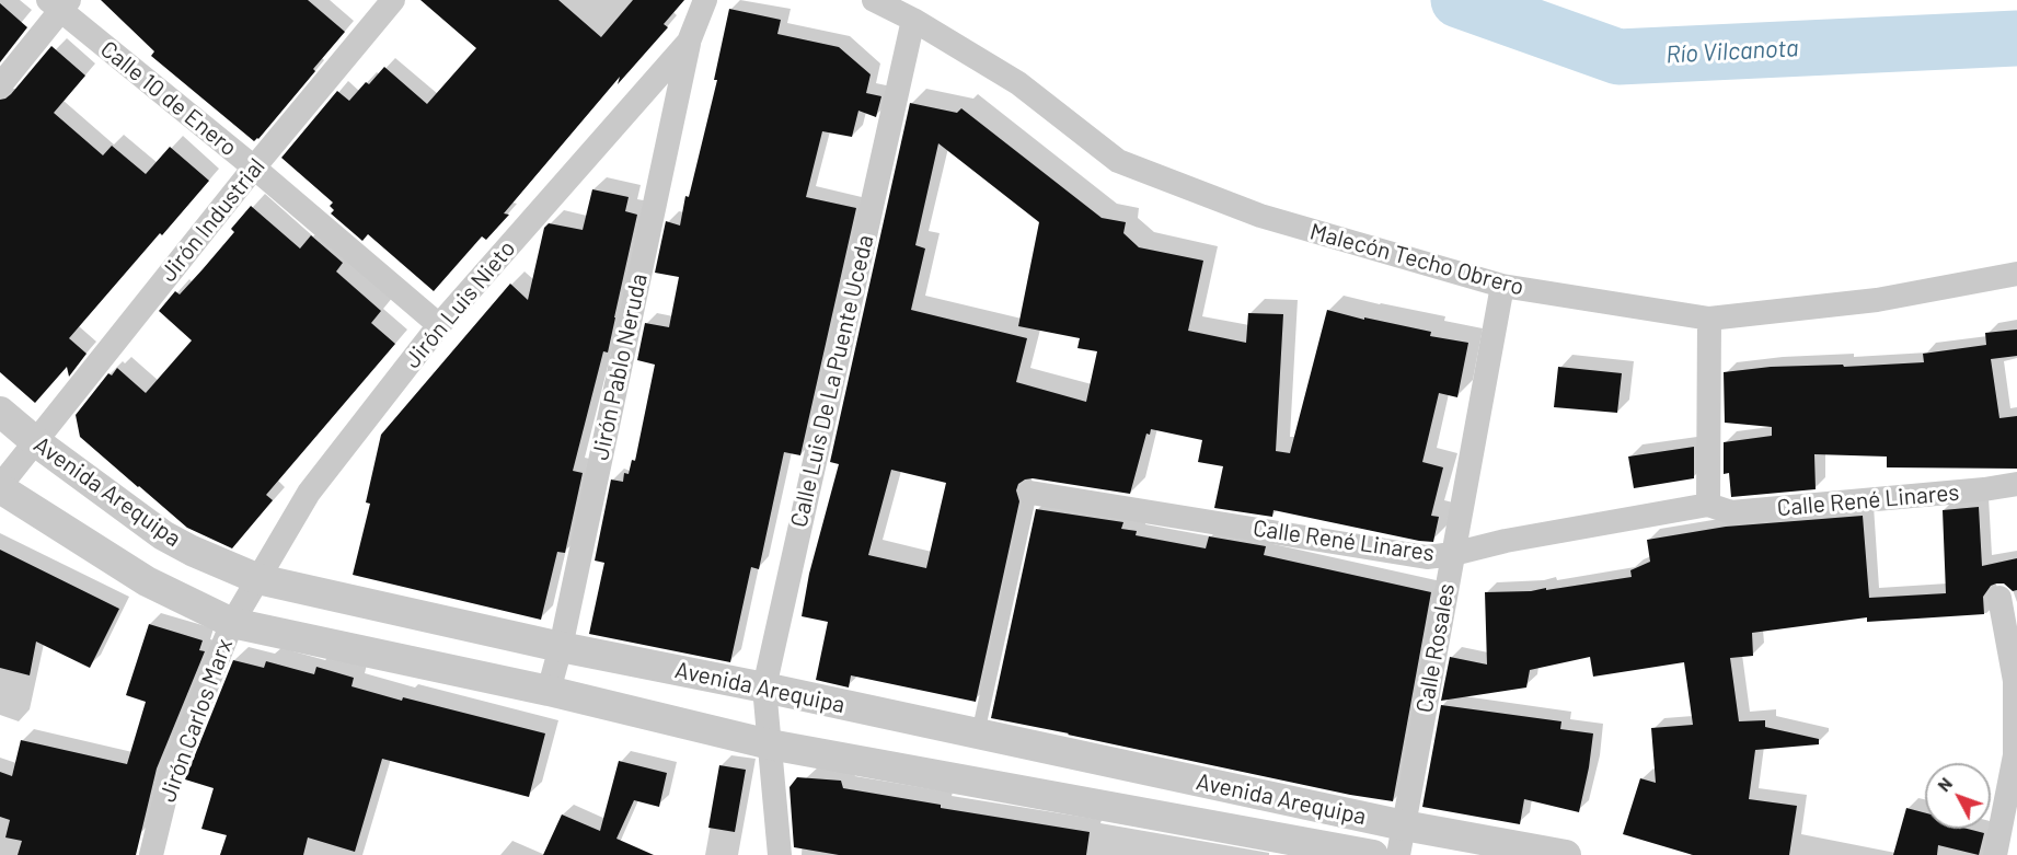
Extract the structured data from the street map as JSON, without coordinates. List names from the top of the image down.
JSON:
{
  "streets": {
    "street": [
      "Calle 10 de Enero",
      "Jirón Industrial",
      "Malecón Techo Obrero",
      "Jirón Luis Nieto",
      "Jirón Pablo Neruda",
      "Calle Luis De La Puente Uceda",
      "Avenida Arequipa",
      "Calle René Linares",
      "Calle Rosales",
      "Jirón Carlos Marx"
    ]
  },
  "crossings": [
    ["Calle 10 de Enero", "Jirón Industrial"],
    ["Calle 10 de Enero", "Jirón Luis Nieto"],
    ["Jirón Industrial", "Avenida Arequipa"],
    ["Malecón Techo Obrero", "Calle Luis De La Puente Uceda"],
    ["Malecón Techo Obrero", "Calle Rosales"],
    ["Jirón Luis Nieto", "Jirón Pablo Neruda"],
    ["Jirón Luis Nieto", "Avenida Arequipa"],
    ["Jirón Luis Nieto", "Jirón Carlos Marx"],
    ["Jirón Pablo Neruda", "Avenida Arequipa"],
    ["Calle Luis De La Puente Uceda", "Avenida Arequipa"],
    ["Avenida Arequipa", "Calle René Linares"],
    ["Avenida Arequipa", "Calle Rosales"],
    ["Avenida Arequipa", "Jirón Carlos Marx"],
    ["Calle René Linares", "Calle Rosales"]
  ],
  "water": ["Río Vilcanota"],
  "north": "top left"
}
